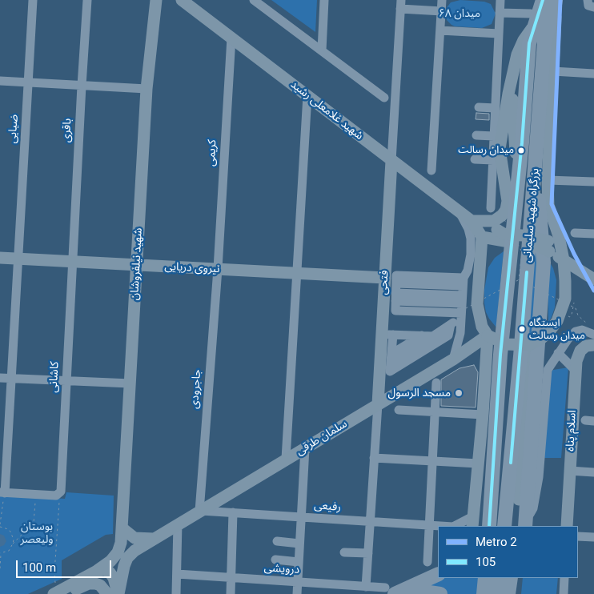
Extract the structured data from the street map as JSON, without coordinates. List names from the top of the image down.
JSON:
{
  "streets": {
    "highway": ["بزرگراه شهید سلیمانی"],
    "main road": [
      "شهید غلامعلی رشید",
      "شهید نیلفروشان",
      "نیروی دریایی",
      "فتحی",
      "اسلام پناه",
      "سلمان طرقی"
    ],
    "street": [
      "ضیایی",
      "باقری",
      "کریمی",
      "کاشانی",
      "جاجرودی",
      "رفیعی",
      "درویشی"
    ]
  },
  "crossings": [
    ["شهید غلامعلی رشید", "کریمی"],
    ["شهید غلامعلی رشید", "فتحی"],
    ["ضیایی", "نیروی دریایی"],
    ["باقری", "نیروی دریایی"],
    ["باقری", "کاشانی"],
    ["کریمی", "نیروی دریایی"],
    ["کریمی", "جاجرودی"],
    ["بزرگراه شهید سلیمانی", "سلمان طرقی"],
    ["شهید نیلفروشان", "نیروی دریایی"],
    ["نیروی دریایی", "فتحی"],
    ["نیروی دریایی", "کاشانی"],
    ["نیروی دریایی", "جاجرودی"],
    ["فتحی", "سلمان طرقی"],
    ["جاجرودی", "سلمان طرقی"],
    ["جاجرودی", "رفیعی"],
    ["سلمان طرقی", "رفیعی"]
  ],
  "parks": ["میدان ۶۸", "بوستان ولیعصر"],
  "places": ["میدان رسالت", "ایستگاه میدان رسالت", "مسجد الرسول"],
  "lines": ["metro line 2", "transit line 105"],
  "legend": ["Metro 2", "105"],
  "scale_bar": "100 m"
}
